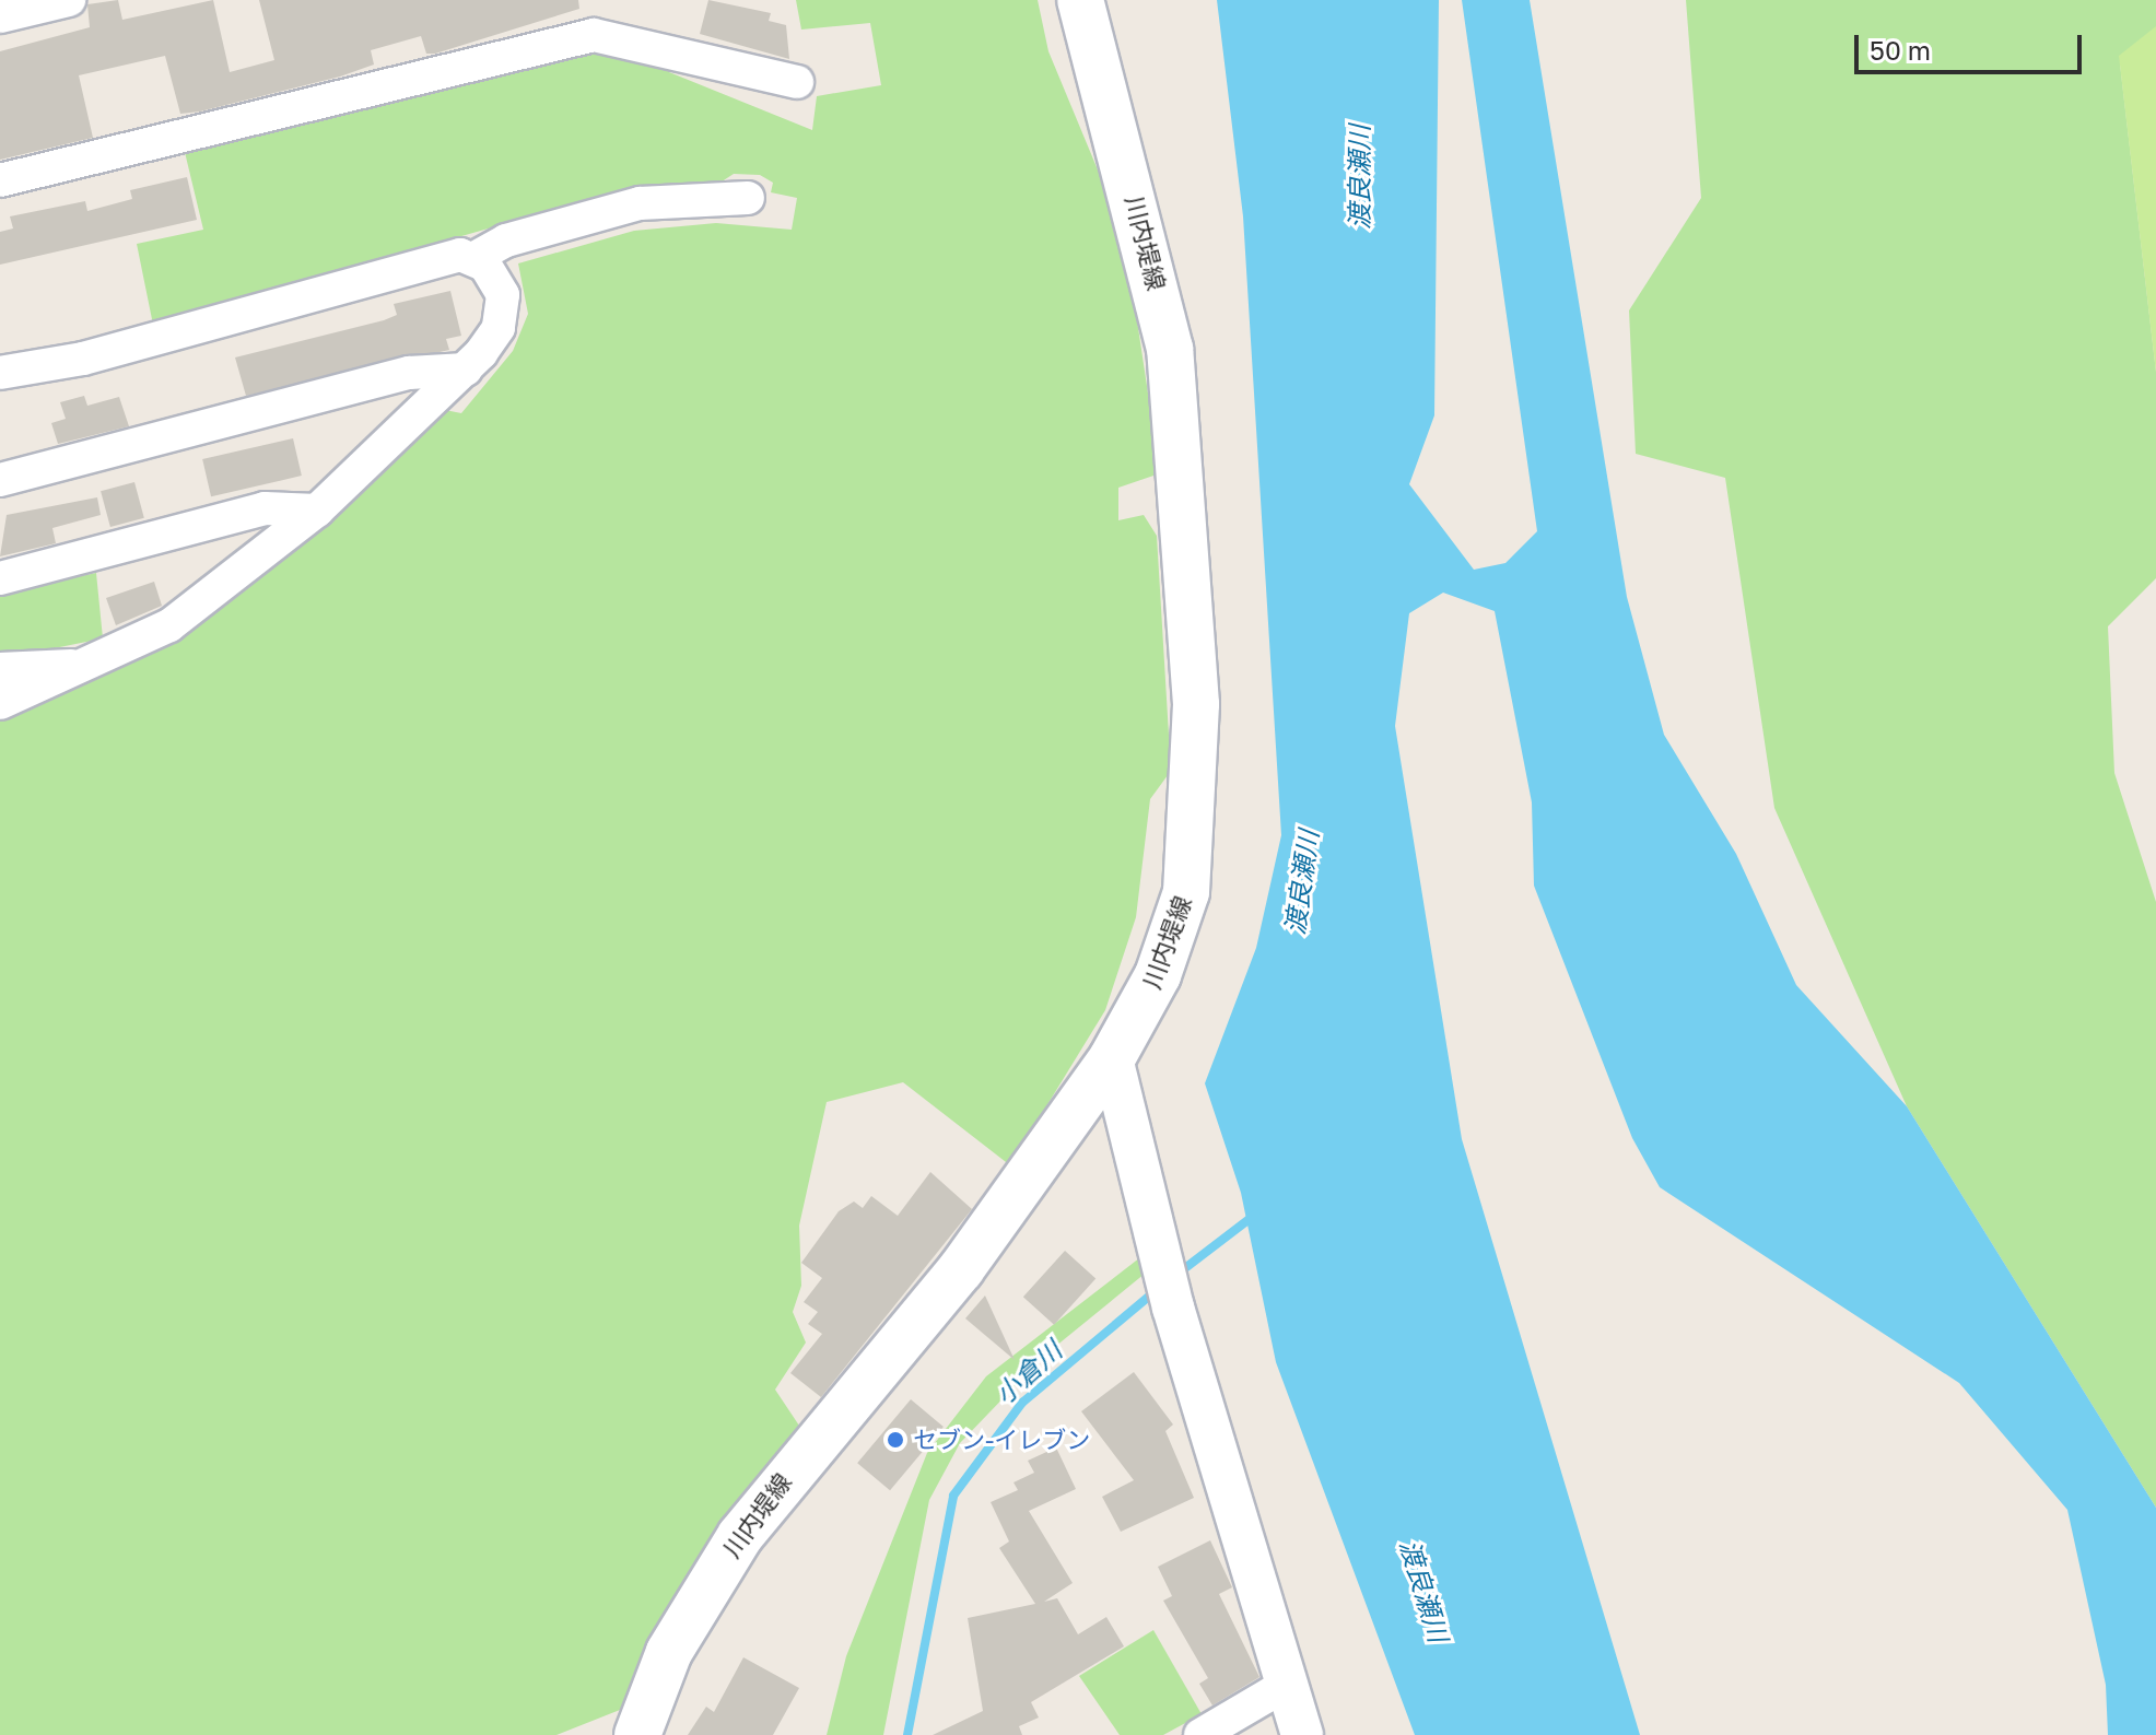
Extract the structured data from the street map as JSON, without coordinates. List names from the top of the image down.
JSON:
{
  "streets": {
    "main road": ["川内堤線"]
  },
  "water": ["渡良瀬川", "小倉川"],
  "places": ["セブン-イレブン"],
  "scale_bar": "50 m"
}
